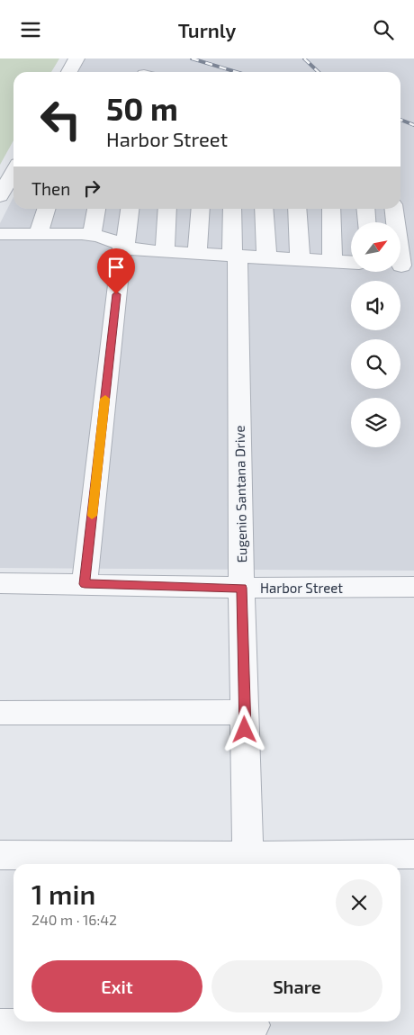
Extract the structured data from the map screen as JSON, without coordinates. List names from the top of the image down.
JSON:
{
  "streets": {
    "street": ["Eugenio Santana Drive", "Harbor Street"]
  },
  "crossings": [
    ["Eugenio Santana Drive", "Harbor Street"]
  ],
  "north": "top right",
  "page": {
    "header": "Turnly",
    "turn": ["50 m", "Harbor Street"],
    "then": "Then",
    "heading": ["1 min", "240 m · 16:42"],
    "buttons": ["Exit", "Share"]
  }
}
